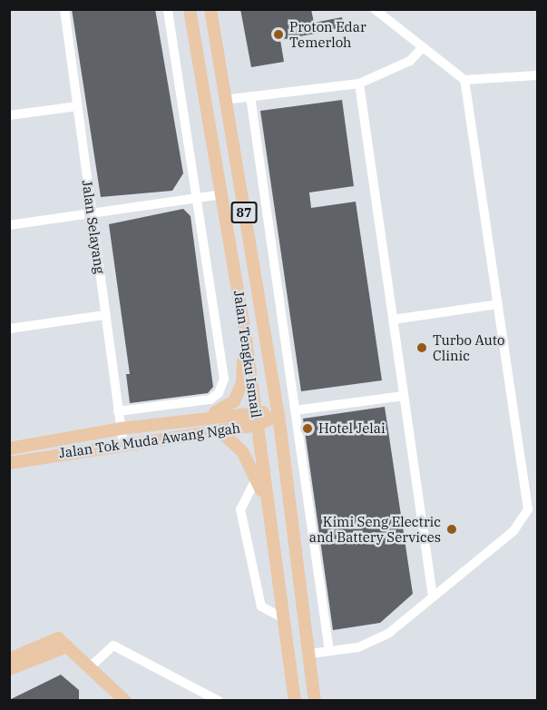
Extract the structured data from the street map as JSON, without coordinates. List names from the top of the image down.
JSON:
{
  "streets": {
    "main road": ["87", "Jalan Tengku Ismail", "Jalan Tok Muda Awang Ngah"],
    "street": ["Jalan Selayang"]
  },
  "crossings": [
    ["Jalan Selayang", "Jalan Tengku Ismail"],
    ["Jalan Selayang", "Jalan Tok Muda Awang Ngah"],
    ["Jalan Tengku Ismail", "Jalan Tok Muda Awang Ngah"]
  ],
  "places": [
    "Proton Edar Temerloh",
    "Turbo Auto Clinic",
    "Hotel Jelai",
    "Kimi Seng Electric and Battery Services"
  ]
}
